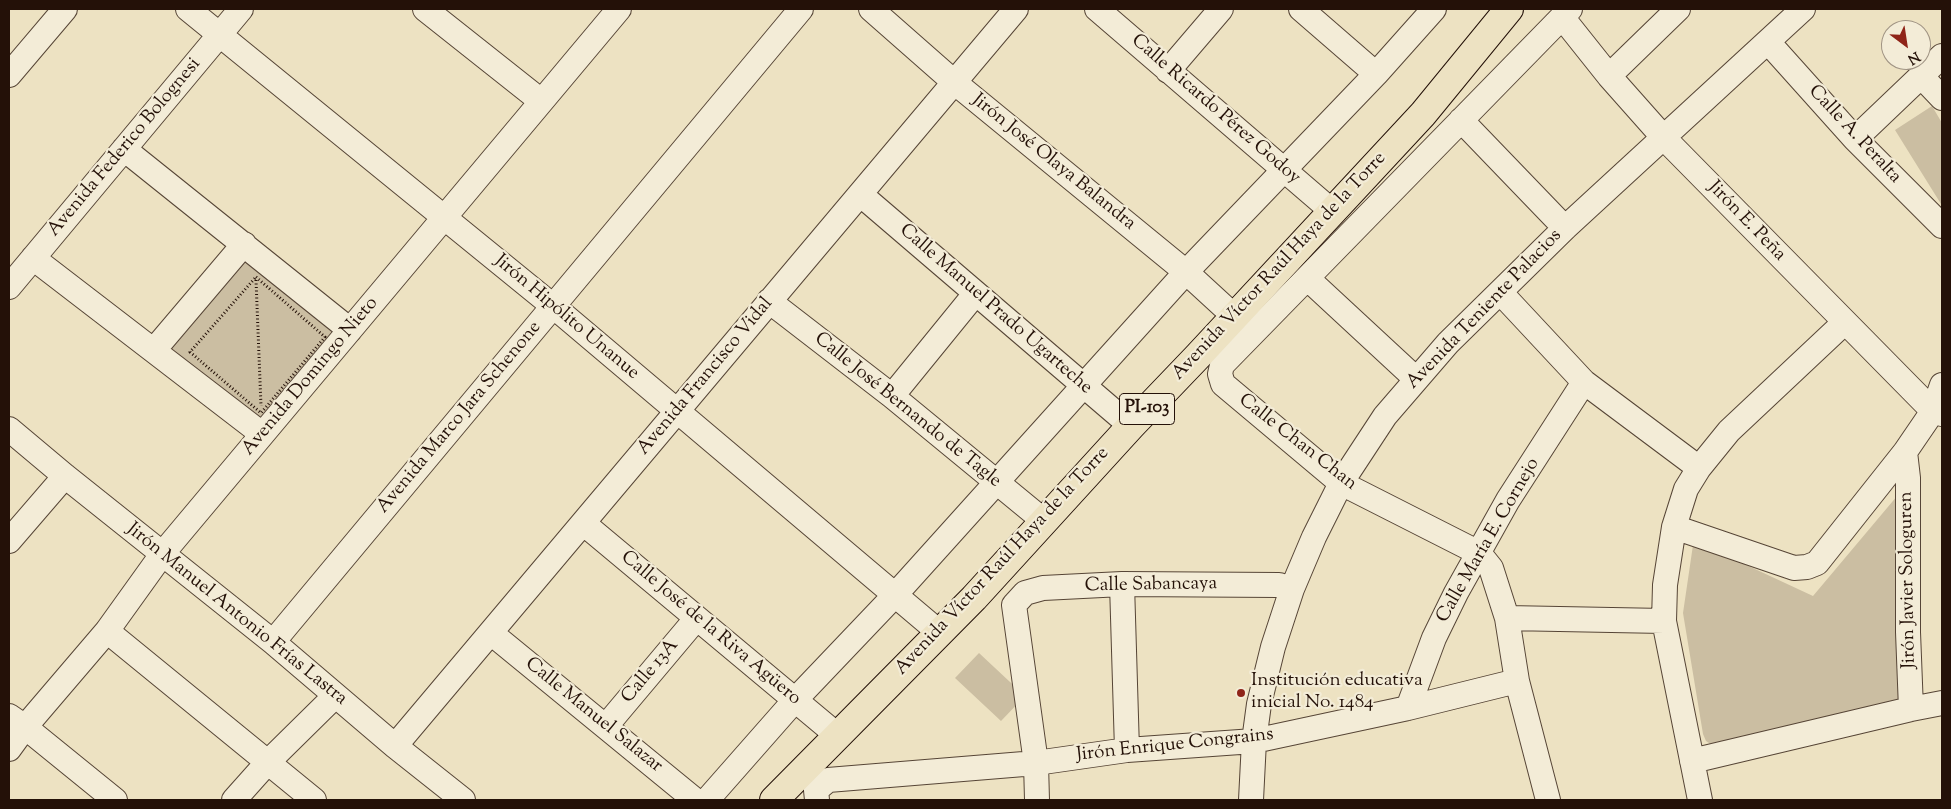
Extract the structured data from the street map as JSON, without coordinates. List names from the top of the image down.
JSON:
{
  "streets": {
    "main road": ["Avenida Víctor Raúl Haya de la Torre", "PI-103"],
    "street": [
      "Calle Ricardo Pérez Godoy",
      "Calle A. Peralta",
      "Avenida Federico Bolognesi",
      "Jirón José Olaya Balandra",
      "Jirón E. Peña",
      "Calle Manuel Prado Ugarteche",
      "Avenida Teniente Palacios",
      "Jirón Hipólito Unanue",
      "Avenida Domingo Nieto",
      "Avenida Francisco Vidal",
      "Calle José Bernando de Tagle",
      "Avenida Marco Jara Schenone",
      "Calle Chan Chan",
      "Calle María E. Cornejo",
      "Jirón Javier Sologuren",
      "Calle Sabancaya",
      "Jirón Manuel Antonio Frías Lastra",
      "Calle José de la Riva Agüero",
      "Calle 13A",
      "Calle Manuel Salazar",
      "Jirón Enrique Congrains"
    ]
  },
  "crossings": [
    ["Calle Ricardo Pérez Godoy", "Avenida Víctor Raúl Haya de la Torre"],
    ["Calle A. Peralta", "Avenida Teniente Palacios"],
    ["Avenida Federico Bolognesi", "Jirón Hipólito Unanue"],
    ["Jirón José Olaya Balandra", "Avenida Víctor Raúl Haya de la Torre"],
    ["Jirón José Olaya Balandra", "Avenida Francisco Vidal"],
    ["Jirón E. Peña", "Avenida Teniente Palacios"],
    ["Avenida Víctor Raúl Haya de la Torre", "Calle Manuel Prado Ugarteche"],
    ["Avenida Víctor Raúl Haya de la Torre", "Jirón Hipólito Unanue"],
    ["Avenida Víctor Raúl Haya de la Torre", "Calle José Bernando de Tagle"],
    ["Avenida Víctor Raúl Haya de la Torre", "Calle José de la Riva Agüero"],
    ["Calle Manuel Prado Ugarteche", "Avenida Francisco Vidal"],
    ["Avenida Teniente Palacios", "Calle Chan Chan"],
    ["Avenida Teniente Palacios", "Calle Sabancaya"],
    ["Avenida Teniente Palacios", "Jirón Enrique Congrains"],
    ["Jirón Hipólito Unanue", "Avenida Domingo Nieto"],
    ["Jirón Hipólito Unanue", "Avenida Francisco Vidal"],
    ["Jirón Hipólito Unanue", "Avenida Marco Jara Schenone"],
    ["Avenida Domingo Nieto", "Jirón Manuel Antonio Frías Lastra"],
    ["Avenida Francisco Vidal", "Calle José Bernando de Tagle"],
    ["Avenida Francisco Vidal", "Jirón Manuel Antonio Frías Lastra"],
    ["Avenida Francisco Vidal", "Calle José de la Riva Agüero"],
    ["Avenida Francisco Vidal", "Calle Manuel Salazar"],
    ["Avenida Marco Jara Schenone", "Jirón Manuel Antonio Frías Lastra"],
    ["Calle Chan Chan", "Calle María E. Cornejo"],
    ["Calle María E. Cornejo", "Jirón Enrique Congrains"],
    ["Calle Sabancaya", "Jirón Enrique Congrains"],
    ["Calle José de la Riva Agüero", "Calle 13A"],
    ["Calle 13A", "Calle Manuel Salazar"]
  ],
  "places": ["Institución educativa inicial No. 1484"],
  "north": "bottom right"
}
